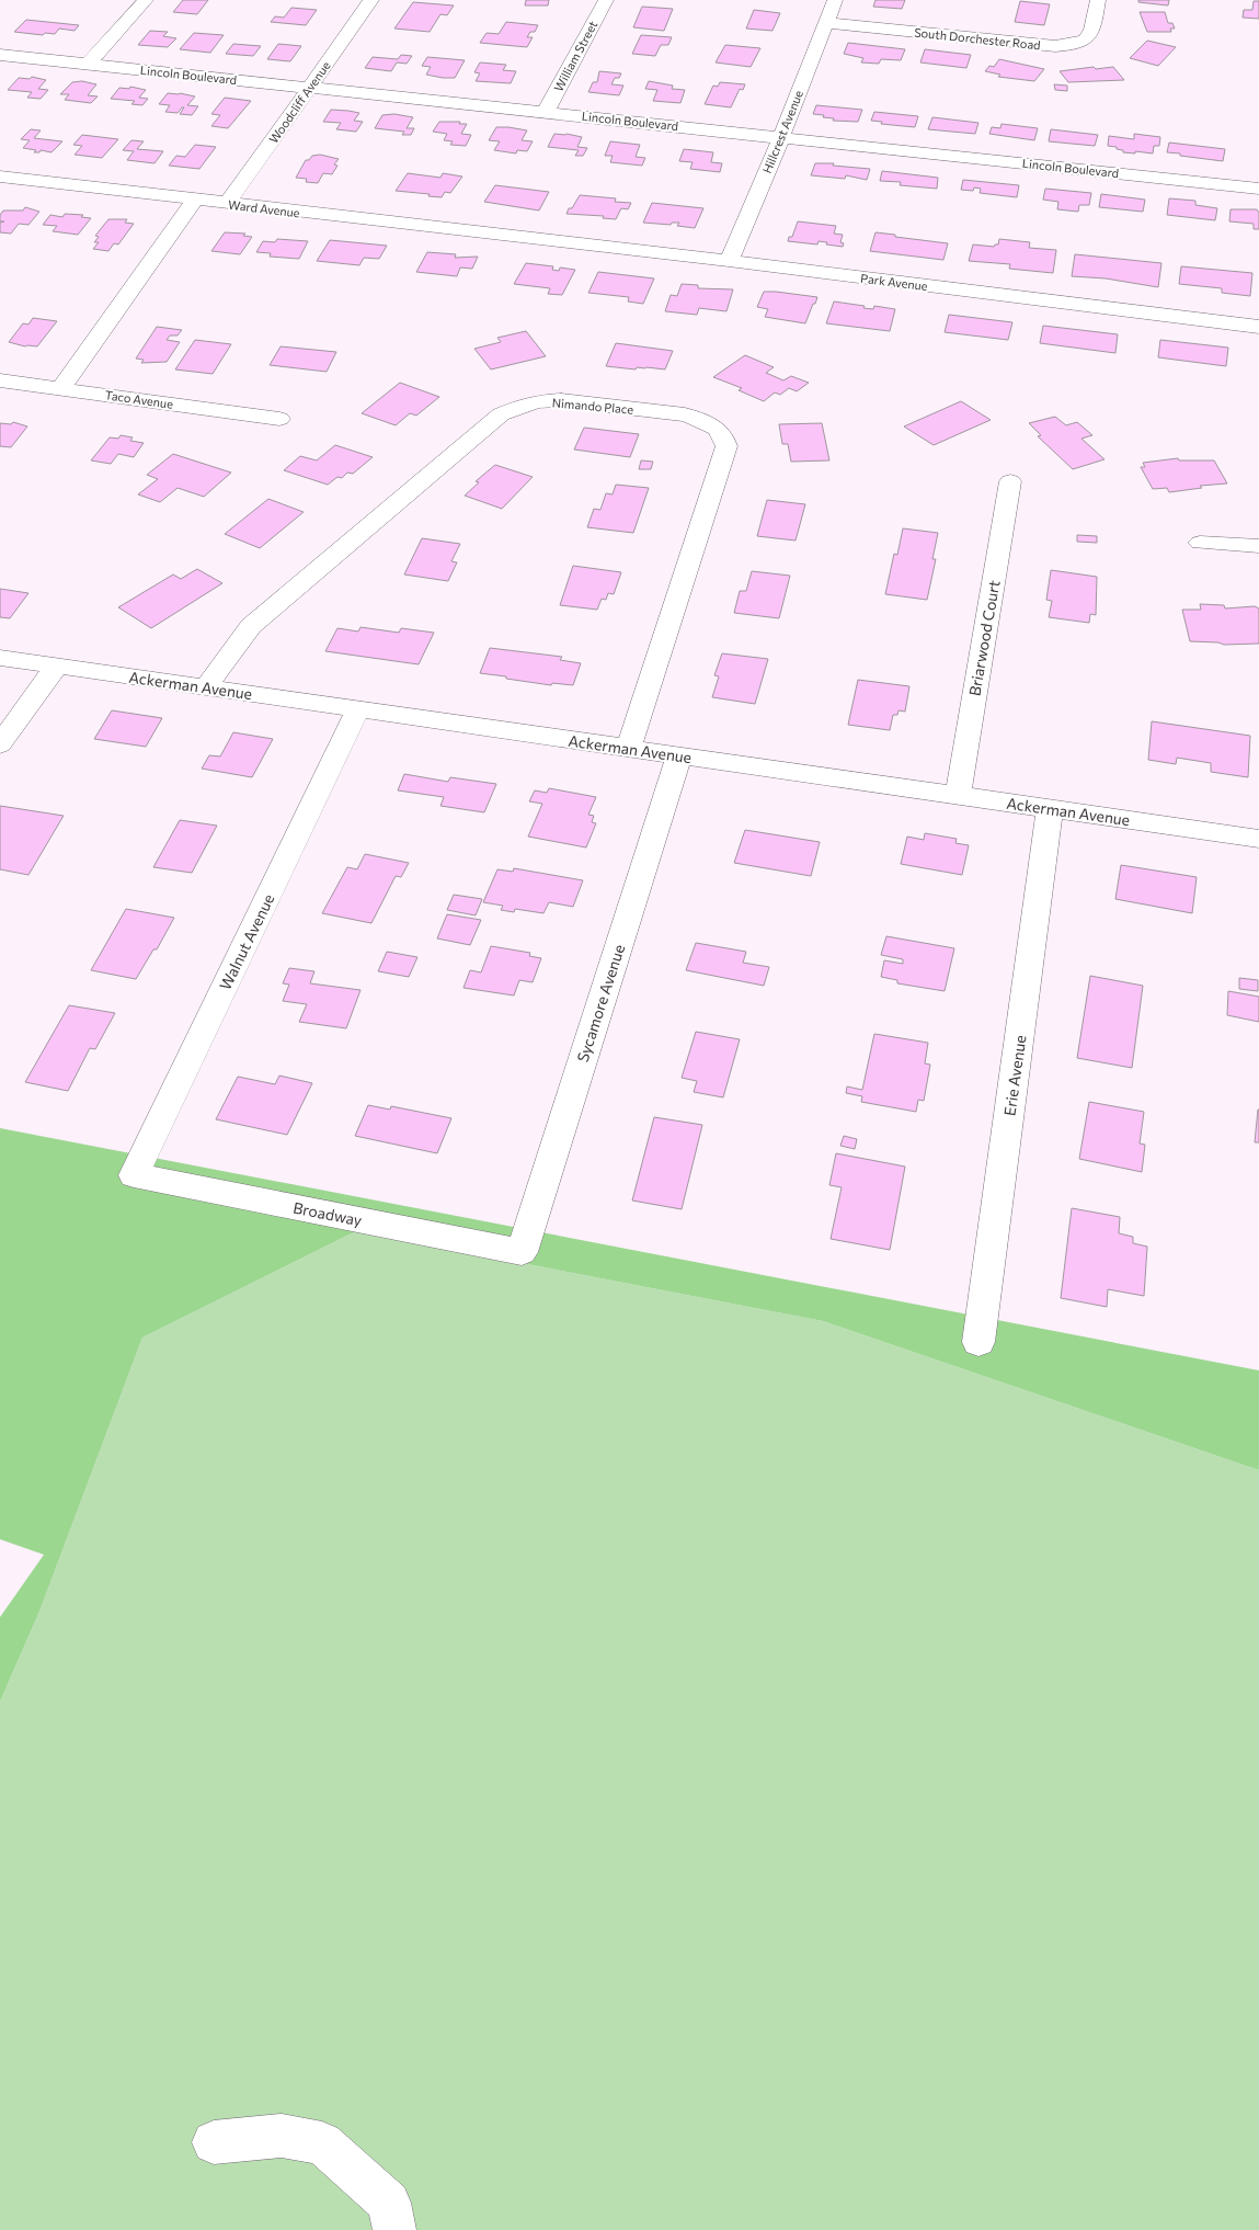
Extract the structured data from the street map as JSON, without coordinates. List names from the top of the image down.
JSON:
{
  "streets": {
    "street": [
      "South Dorchester Road",
      "William Street",
      "Lincoln Boulevard",
      "Woodcliff Avenue",
      "Hillcrest Avenue",
      "Ward Avenue",
      "Park Avenue",
      "Taco Avenue",
      "Nimando Place",
      "Briarwood Court",
      "Ackerman Avenue",
      "Walnut Avenue",
      "Sycamore Avenue",
      "Erie Avenue",
      "Broadway"
    ]
  },
  "crossings": [
    ["South Dorchester Road", "Hillcrest Avenue"],
    ["William Street", "Lincoln Boulevard"],
    ["Lincoln Boulevard", "Woodcliff Avenue"],
    ["Lincoln Boulevard", "Hillcrest Avenue"],
    ["Woodcliff Avenue", "Ward Avenue"],
    ["Hillcrest Avenue", "Park Avenue"],
    ["Ward Avenue", "Park Avenue"],
    ["Nimando Place", "Ackerman Avenue"],
    ["Briarwood Court", "Ackerman Avenue"],
    ["Ackerman Avenue", "Walnut Avenue"],
    ["Ackerman Avenue", "Sycamore Avenue"],
    ["Ackerman Avenue", "Erie Avenue"],
    ["Walnut Avenue", "Broadway"],
    ["Sycamore Avenue", "Broadway"]
  ]
}
